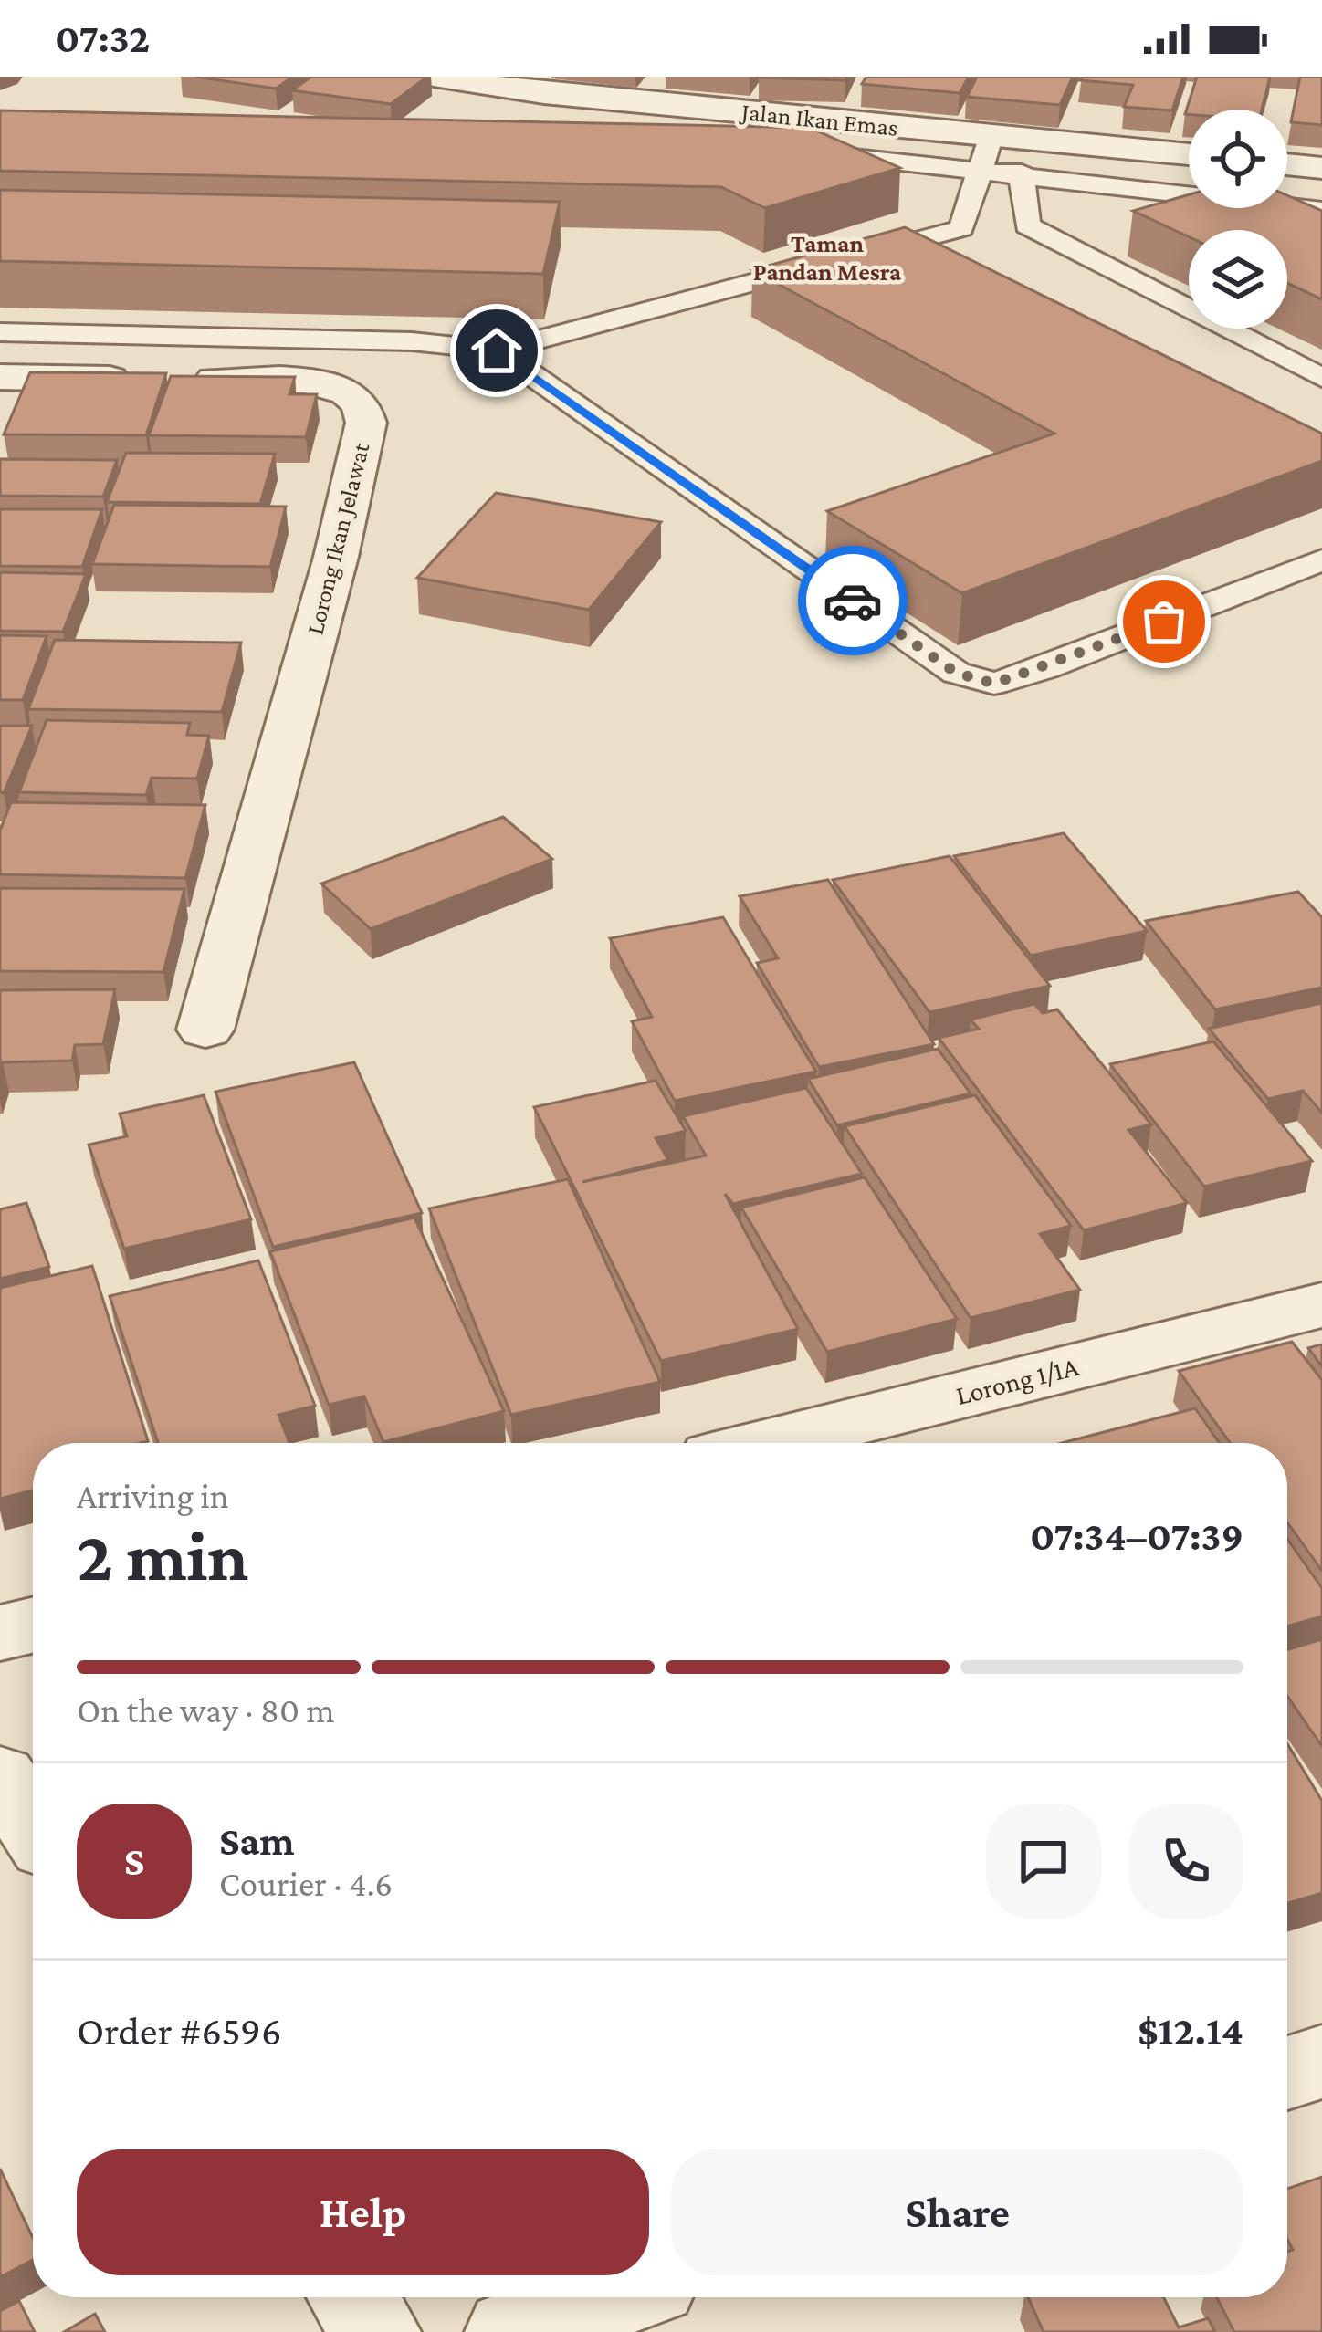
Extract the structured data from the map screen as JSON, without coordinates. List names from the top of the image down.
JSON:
{
  "streets": {
    "street": ["Jalan Ikan Emas", "Lorong Ikan Jelawat", "Lorong 1/1A"]
  },
  "districts": ["Taman Pandan Mesra"],
  "page": {
    "status": "07:32",
    "heading": ["2 min", "Arriving in", "07:34–07:39"],
    "panel": [
      "Sam",
      "Courier · 4.6",
      "Order #6596",
      "$12.14"
    ],
    "bar": "On the way · 80 m",
    "round": "S",
    "buttons": ["Help", "Share"]
  }
}
